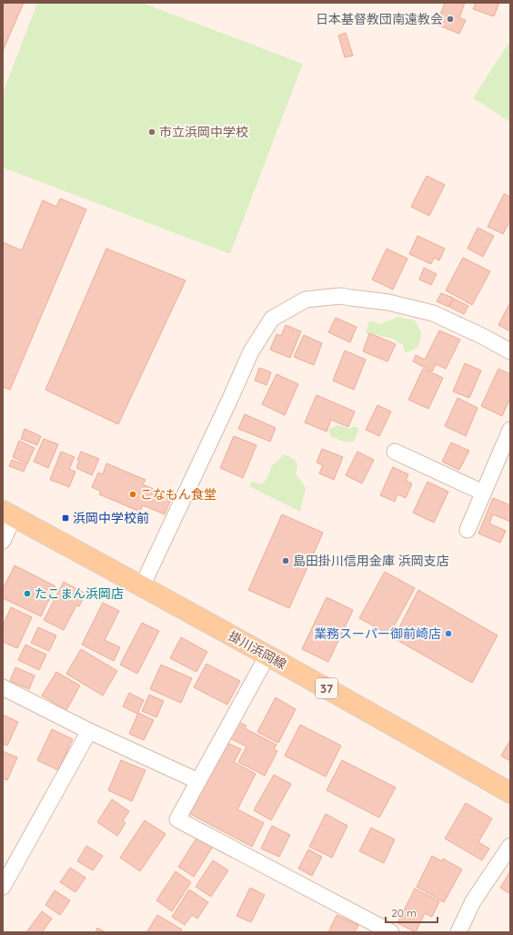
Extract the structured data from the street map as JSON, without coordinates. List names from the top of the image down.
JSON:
{
  "streets": {
    "main road": ["掛川浜岡線", "37"]
  },
  "places": {
    "other": [
      "日本基督教団南遠教会",
      "市立浜岡中学校",
      "こなもん食堂",
      "島田掛川信用金庫 浜岡支店",
      "たこまん浜岡店",
      "業務スーパー御前崎店"
    ],
    "transit": ["浜岡中学校前"]
  },
  "scale_bar": "20 m"
}
